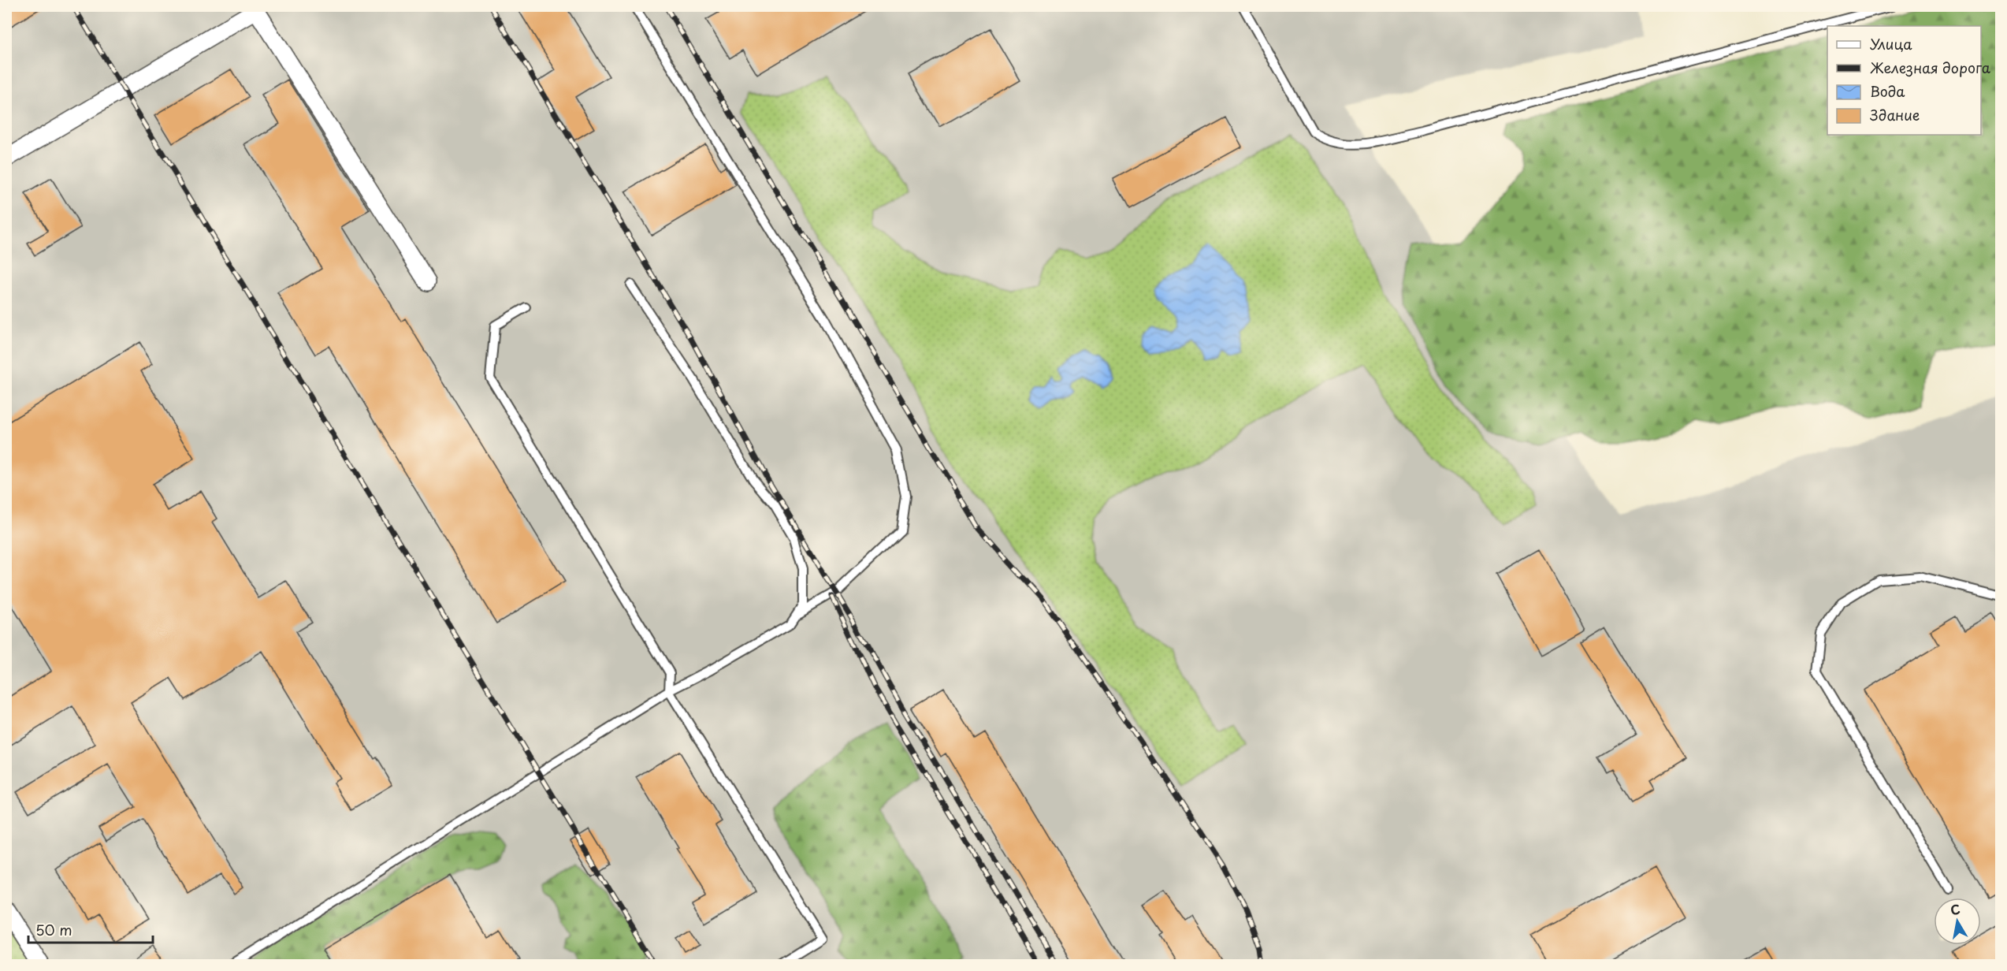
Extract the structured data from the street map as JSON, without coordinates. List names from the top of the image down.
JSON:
{
  "legend": [
    "Улица",
    "Железная дорога",
    "Вода",
    "Здание"
  ],
  "scale_bar": "50 m",
  "north": "top"
}
